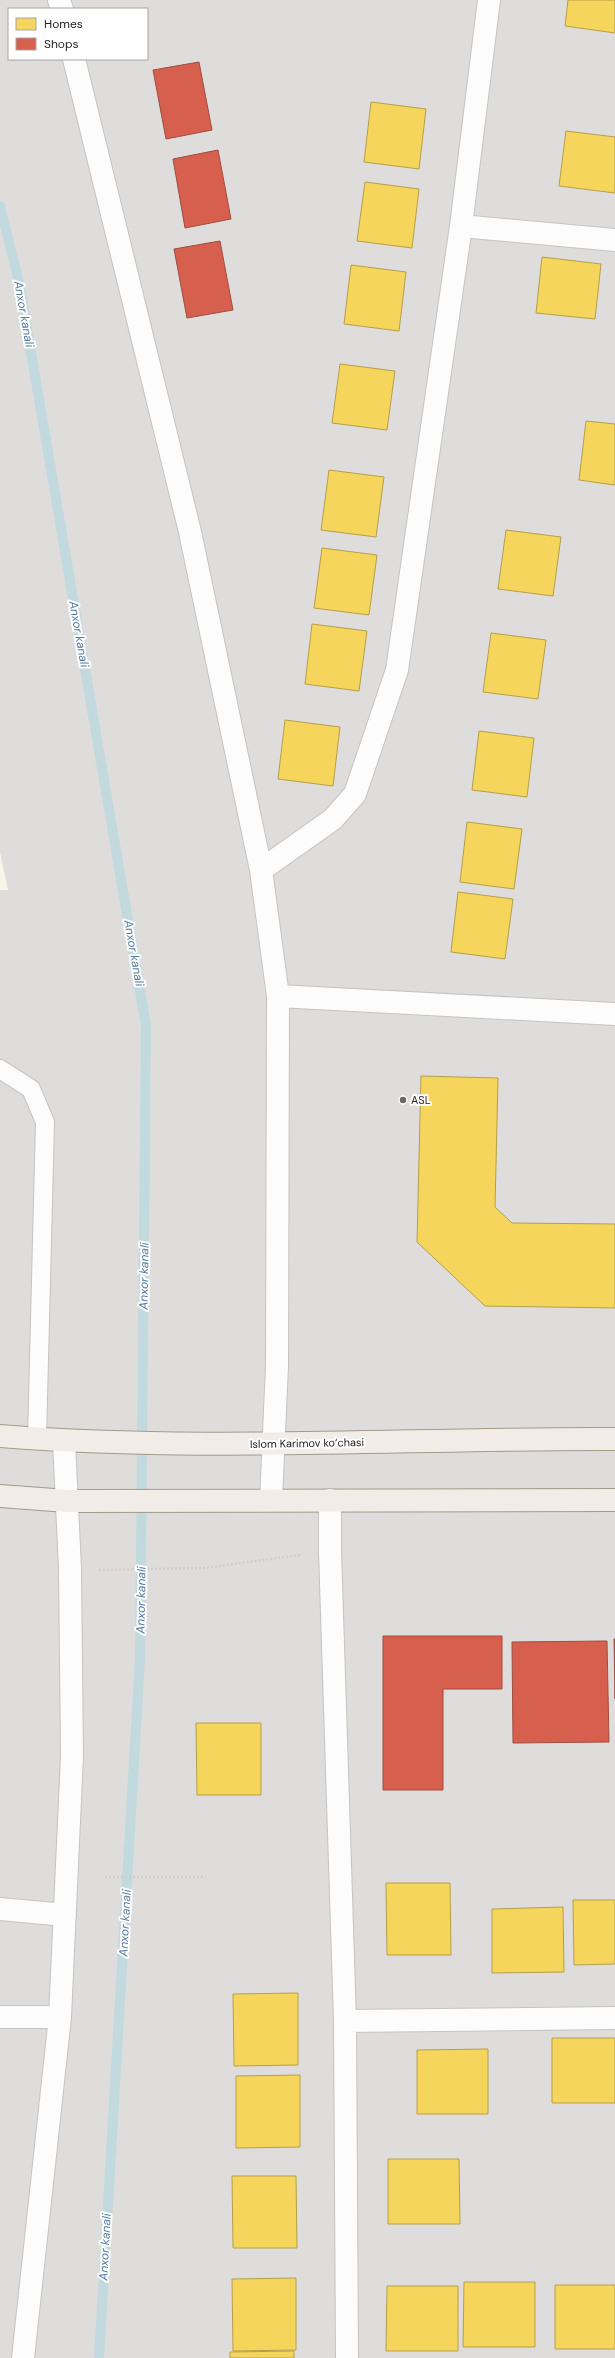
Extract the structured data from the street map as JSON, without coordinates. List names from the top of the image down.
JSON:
{
  "streets": {
    "main road": ["Islom Karimov ko‘chasi"]
  },
  "water": ["Anxor kanali"],
  "places": ["ASL"],
  "legend": ["Homes", "Shops"]
}
